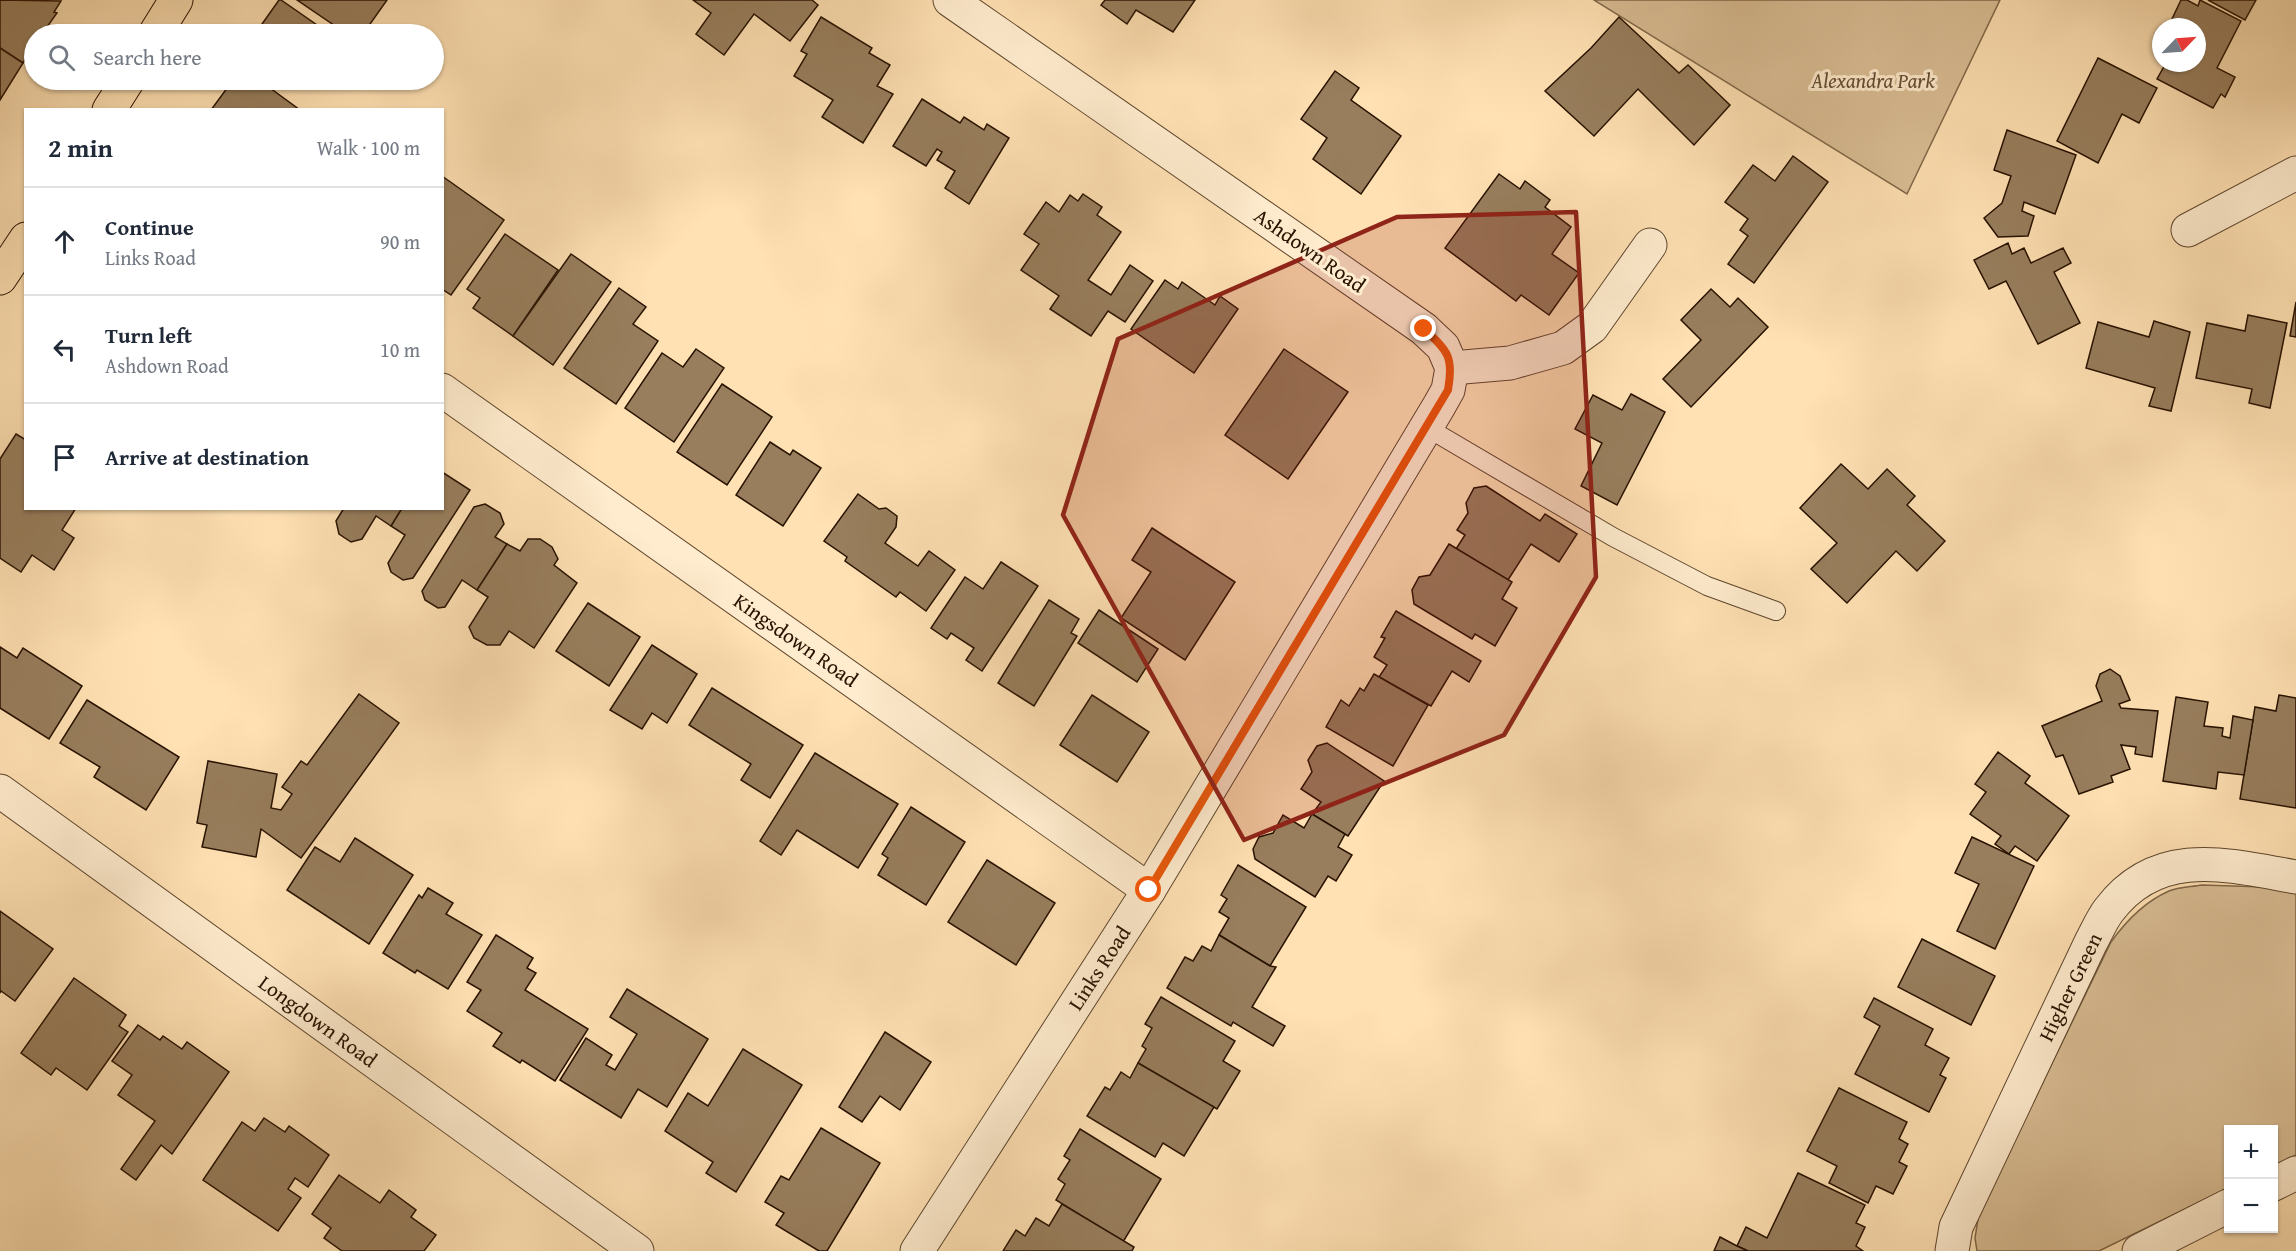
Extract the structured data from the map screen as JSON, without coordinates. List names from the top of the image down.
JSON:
{
  "streets": {
    "street": [
      "Ashdown Road",
      "Kingsdown Road",
      "Links Road",
      "Higher Green",
      "Longdown Road"
    ]
  },
  "crossings": [
    ["Ashdown Road", "Links Road"],
    ["Kingsdown Road", "Links Road"]
  ],
  "parks": ["Alexandra Park"],
  "north": "top right",
  "page": {
    "search": "Search here",
    "heading": ["2 min", "Walk · 100 m"],
    "list": [
      ["Continue", "Links Road", "90 m"],
      ["Turn left", "Ashdown Road", "10 m"],
      "Arrive at destination"
    ],
    "map_buttons": ["+", "−"]
  }
}
